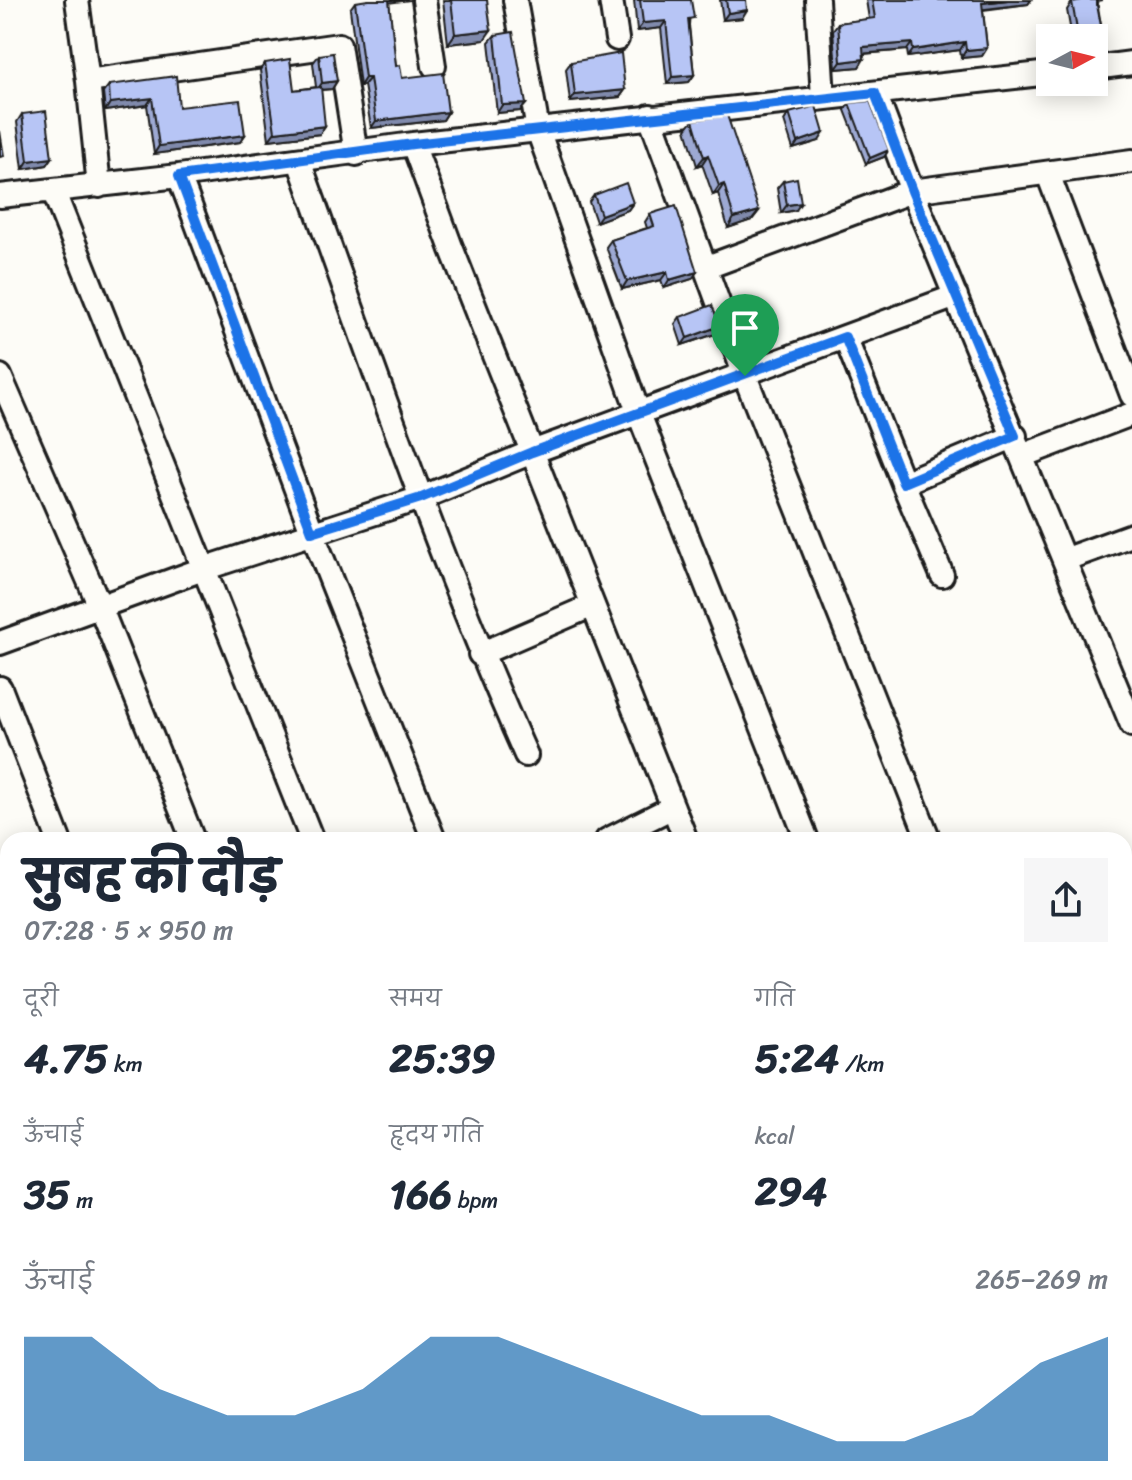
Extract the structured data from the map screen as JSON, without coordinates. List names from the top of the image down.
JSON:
{
  "north": "right",
  "page": {
    "heading": ["सुबह की दौड़", "07:28 · 5 × 950 m"],
    "stats": [
      ["दूरी", "4.75 km"],
      ["समय", "25:39"],
      ["गति", "5:24 /km"],
      ["ऊँचाई", "35 m"],
      ["हृदय गति", "166 bpm"],
      ["kcal", "294"]
    ],
    "chart": ["ऊँचाई", "265–269 m"]
  }
}
